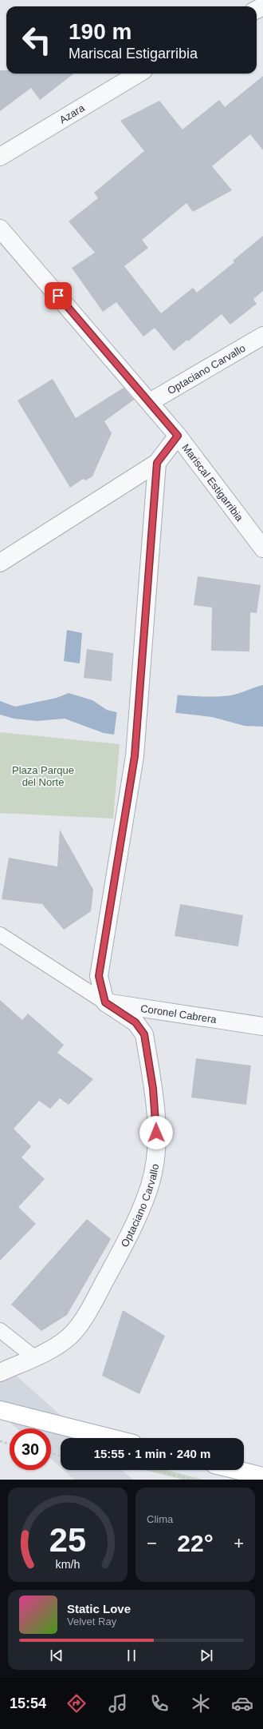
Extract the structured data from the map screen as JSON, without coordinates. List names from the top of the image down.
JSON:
{
  "streets": {
    "street": [
      "Azara",
      "Optaciano Carvallo",
      "Mariscal Estigarribia",
      "Coronel Cabrera"
    ]
  },
  "crossings": [
    ["Optaciano Carvallo", "Mariscal Estigarribia"],
    ["Optaciano Carvallo", "Coronel Cabrera"]
  ],
  "parks": ["Plaza Parque del Norte"],
  "page": {
    "turn": ["190 m", "Mariscal Estigarribia"],
    "limit": "30",
    "trip": "15:55 · 1 min · 240 m",
    "tile": "Clima",
    "heat": ["−", "22°", "+"],
    "song": ["Static Love", "Velvet Ray"],
    "tabs": "15:54",
    "gauge": ["25", "km/h"]
  }
}
